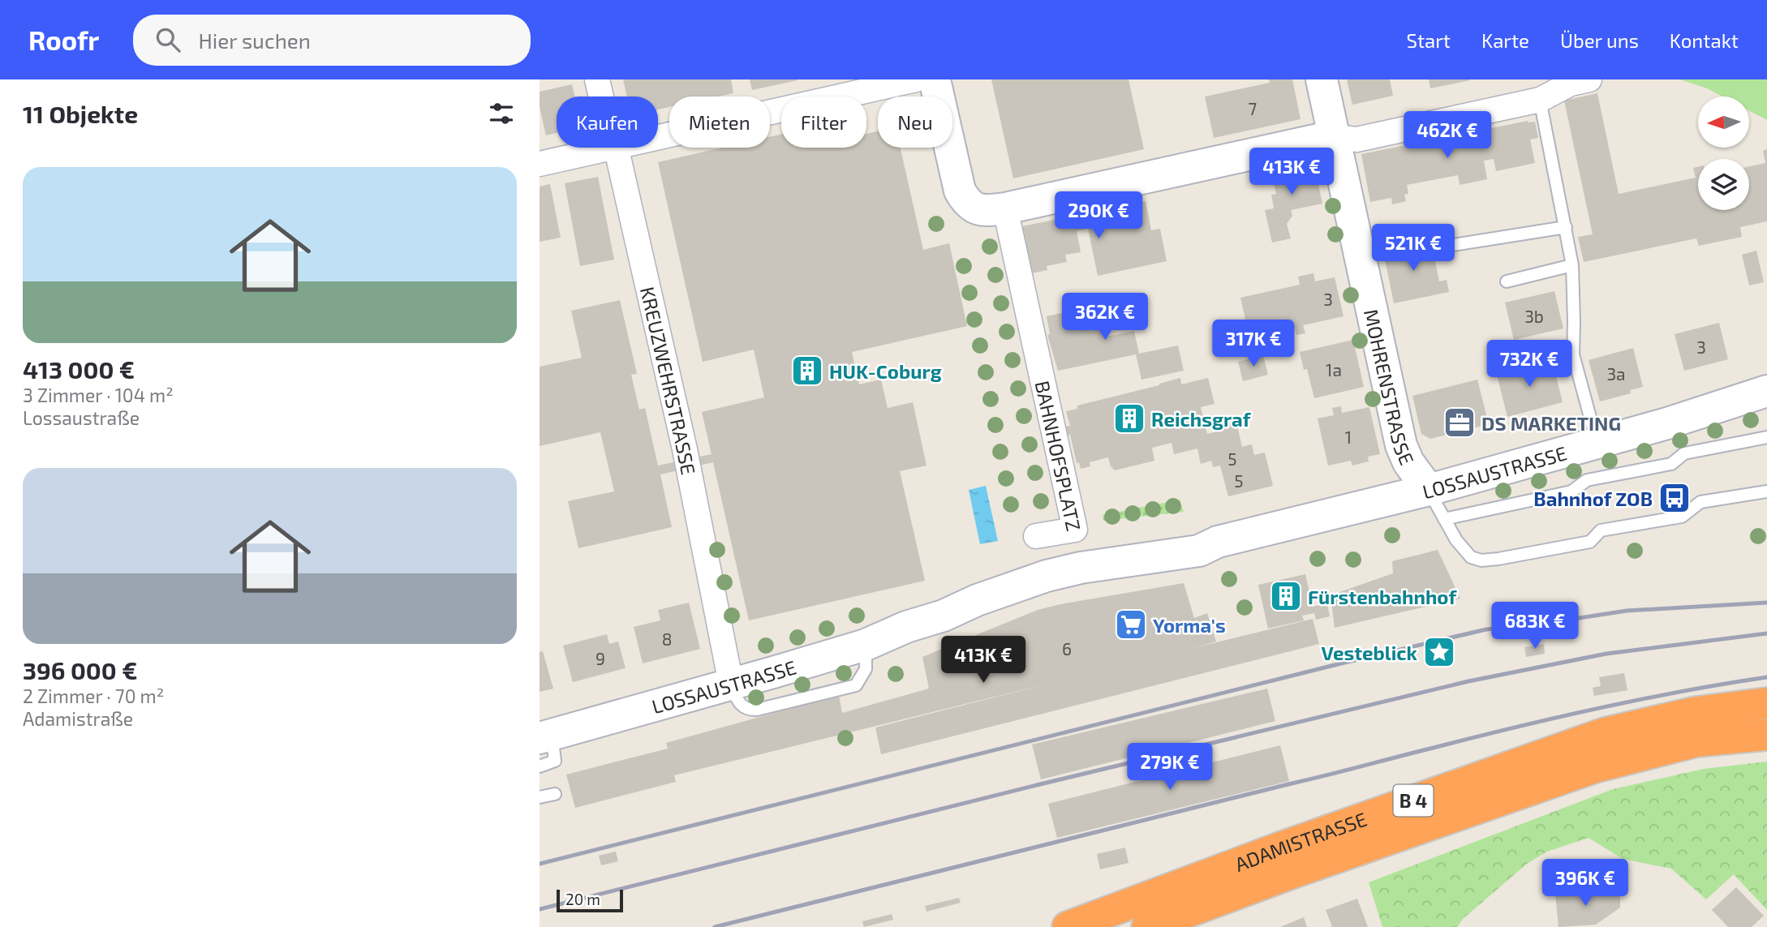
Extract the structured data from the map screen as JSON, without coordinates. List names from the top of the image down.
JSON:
{
  "streets": {
    "highway": ["B 4", "ADAMISTRASSE"],
    "street": [
      "KREUZWEHRSTRASSE",
      "MOHRENSTRASSE",
      "BAHNHOFSPLATZ",
      "LOSSAUSTRASSE"
    ]
  },
  "crossings": [
    ["KREUZWEHRSTRASSE", "LOSSAUSTRASSE"],
    ["MOHRENSTRASSE", "LOSSAUSTRASSE"]
  ],
  "places": {
    "building": ["HUK-Coburg", "Reichsgraf", "Fürstenbahnhof"],
    "office": ["DS MARKETING"],
    "bus stop": ["Bahnhof ZOB"],
    "supermarket": ["Yorma's"],
    "place": ["Vesteblick"]
  },
  "house_numbers": [
    "7",
    "3",
    "3b",
    "3",
    "1a",
    "3a",
    "1",
    "5",
    "5",
    "8",
    "6",
    "9"
  ],
  "scale_bar": "20 m",
  "north": "left",
  "page": {
    "header": "Roofr",
    "search": "Hier suchen",
    "nav": [
      "Start",
      "Karte",
      "Über uns",
      "Kontakt"
    ],
    "heading": "11 Objekte",
    "chip": [
      "Kaufen",
      "Mieten",
      "Filter",
      "Neu"
    ],
    "price": [
      "462K €",
      "413K €",
      "290K €",
      "521K €",
      "362K €",
      "317K €",
      "732K €",
      "683K €",
      "413K €",
      "279K €",
      "396K €"
    ],
    "list": [
      {
        "name": "413 000 €",
        "note": "3 Zimmer · 104 m² · Lossaustraße"
      },
      {
        "name": "396 000 €",
        "note": "2 Zimmer · 70 m² · Adamistraße"
      }
    ],
    "scale": "20 m"
  }
}
